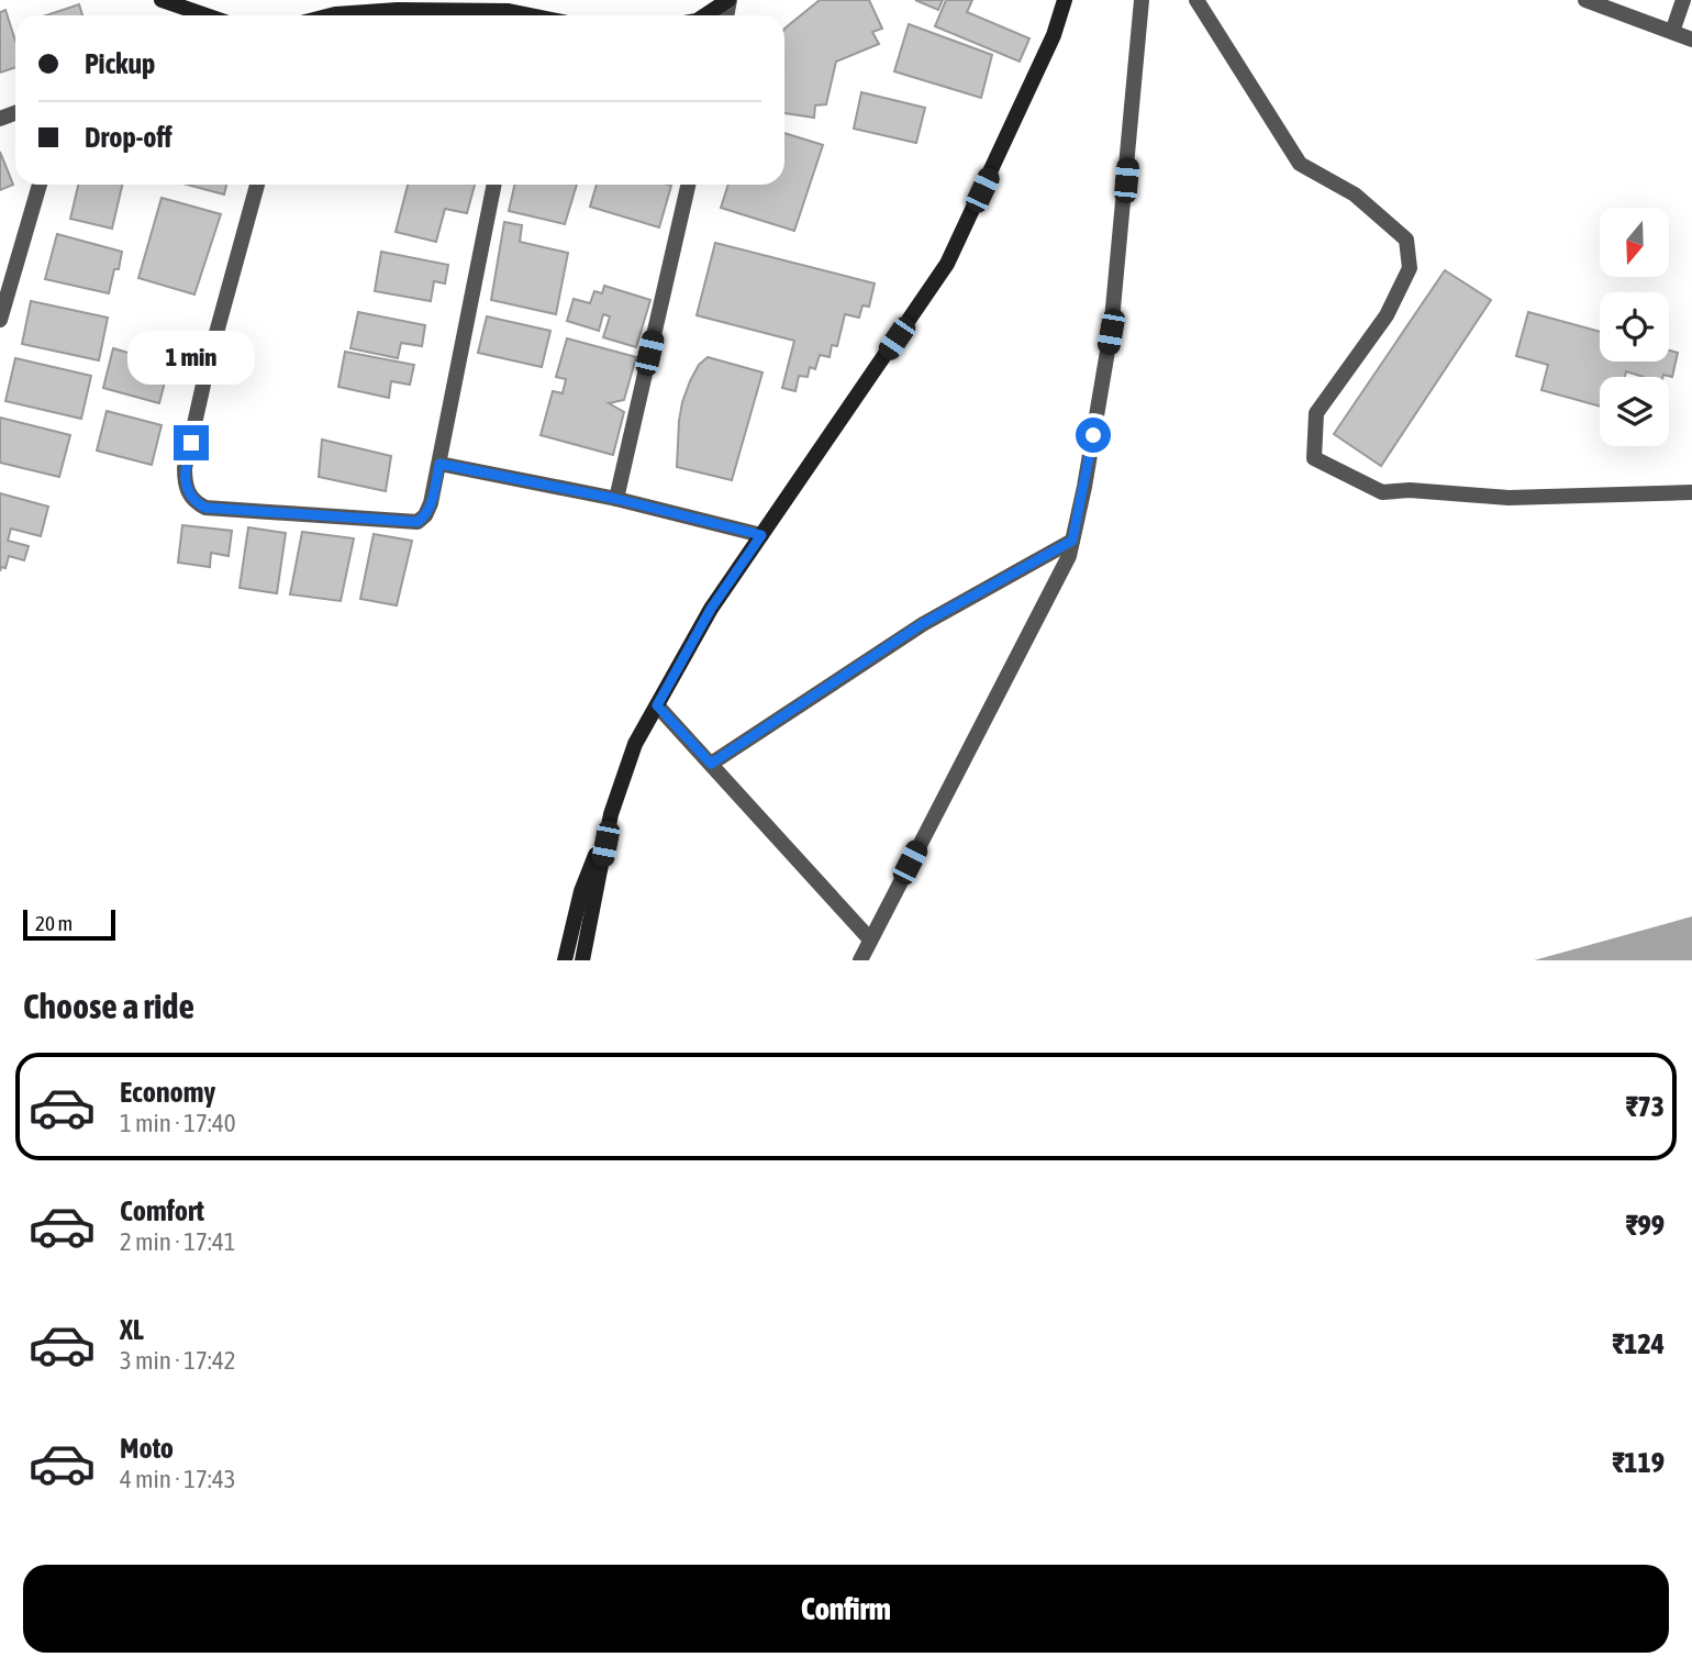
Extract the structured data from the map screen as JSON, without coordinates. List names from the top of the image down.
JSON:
{
  "scale_bar": "20 m",
  "north": "bottom",
  "page": {
    "banner": ["Pickup", "Drop-off"],
    "bubble": "1 min",
    "scale": "20 m",
    "heading": "Choose a ride",
    "list": [
      {
        "name": "Economy",
        "note": "1 min · 17:40",
        "value": "₹73"
      },
      {
        "name": "Comfort",
        "note": "2 min · 17:41",
        "value": "₹99"
      },
      {
        "name": "XL",
        "note": "3 min · 17:42",
        "value": "₹124"
      },
      {
        "name": "Moto",
        "note": "4 min · 17:43",
        "value": "₹119"
      }
    ],
    "buttons": "Confirm"
  }
}
